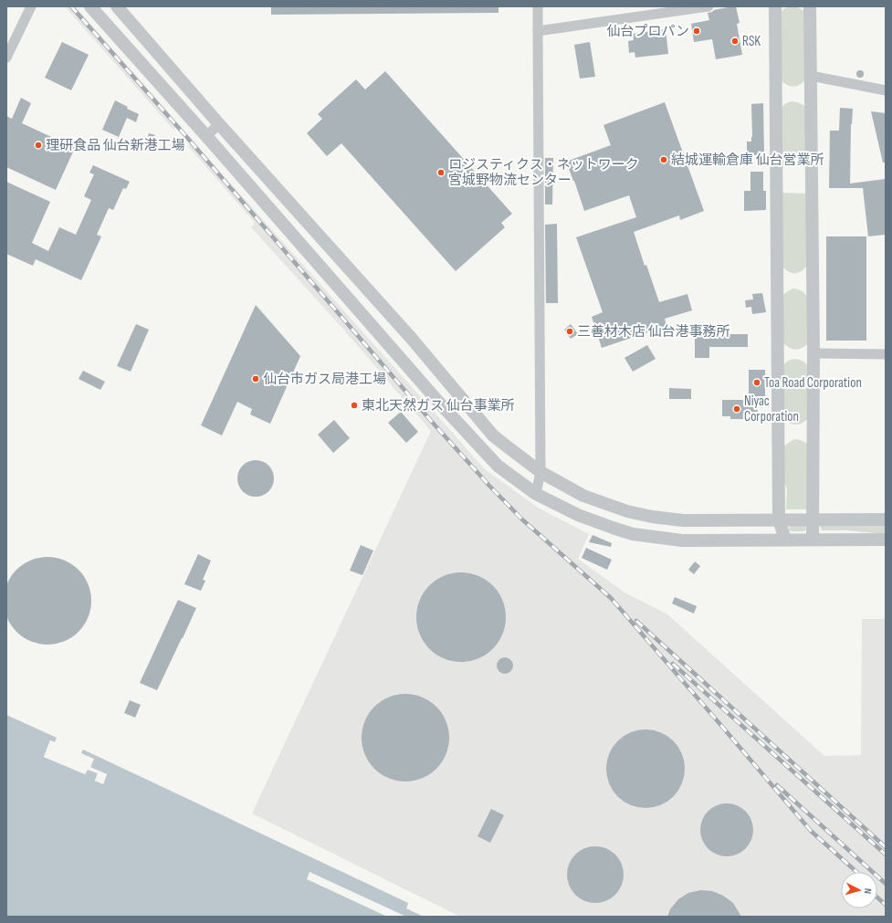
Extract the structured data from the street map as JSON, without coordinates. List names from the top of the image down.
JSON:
{
  "places": [
    "仙台プロパン",
    "RSK",
    "理研食品 仙台新港工場",
    "結城運輸倉庫 仙台営業所",
    "ロジスティクス・ネットワーク 宮城野物流センター",
    "三善材木店 仙台港事務所",
    "仙台市ガス局港工場",
    "Toa Road Corporation",
    "東北天然ガス 仙台事業所",
    "Niyac Corporation"
  ],
  "north": "right"
}
